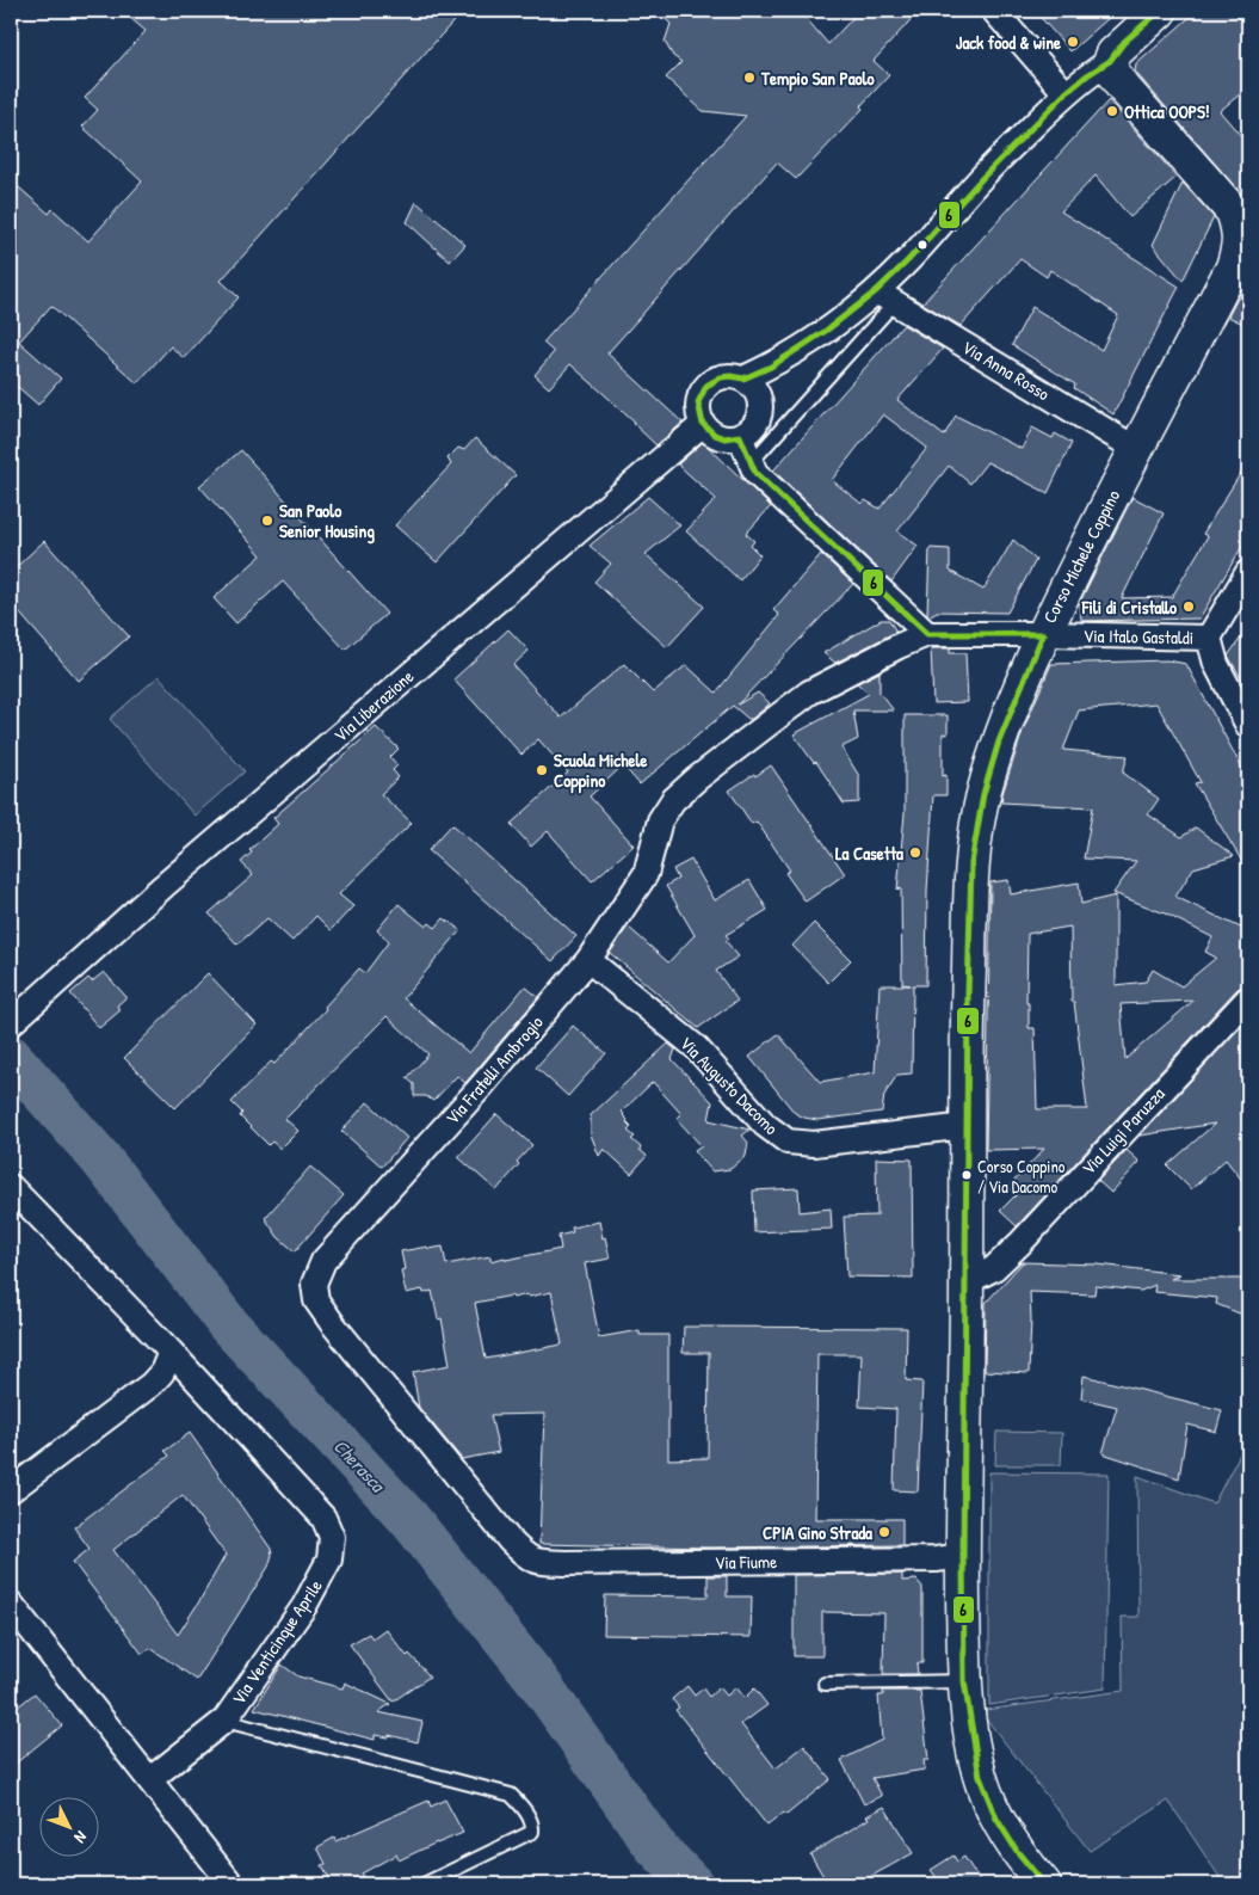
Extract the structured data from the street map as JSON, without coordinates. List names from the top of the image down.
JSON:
{
  "streets": {
    "main road": ["Corso Michele Coppino"],
    "street": [
      "Via Anna Rosso",
      "Via Italo Gastaldi",
      "Via Liberazione",
      "Via Fratelli Ambrogio",
      "Via Augusto Dacomo",
      "Via Luigi Paruzza",
      "Via Fiume",
      "Via Venticinque Aprile"
    ]
  },
  "crossings": [
    ["Via Anna Rosso", "Corso Michele Coppino"],
    ["Corso Michele Coppino", "Via Italo Gastaldi"],
    ["Corso Michele Coppino", "Via Augusto Dacomo"],
    ["Corso Michele Coppino", "Via Luigi Paruzza"],
    ["Corso Michele Coppino", "Via Fiume"],
    ["Via Italo Gastaldi", "Via Fratelli Ambrogio"],
    ["Via Fratelli Ambrogio", "Via Augusto Dacomo"],
    ["Via Fratelli Ambrogio", "Via Fiume"]
  ],
  "water": ["Cherasca"],
  "places": [
    "Jack food & wine",
    "Tempio San Paolo",
    "Ottica OOPS!",
    "San Paolo Senior Housing",
    "Fili di Cristallo",
    "Scuola Michele Coppino",
    "La Casetta",
    "Corso Coppino / Via Dacomo",
    "CPIA Gino Strada"
  ],
  "lines": ["transit line 6"],
  "north": "bottom right"
}
